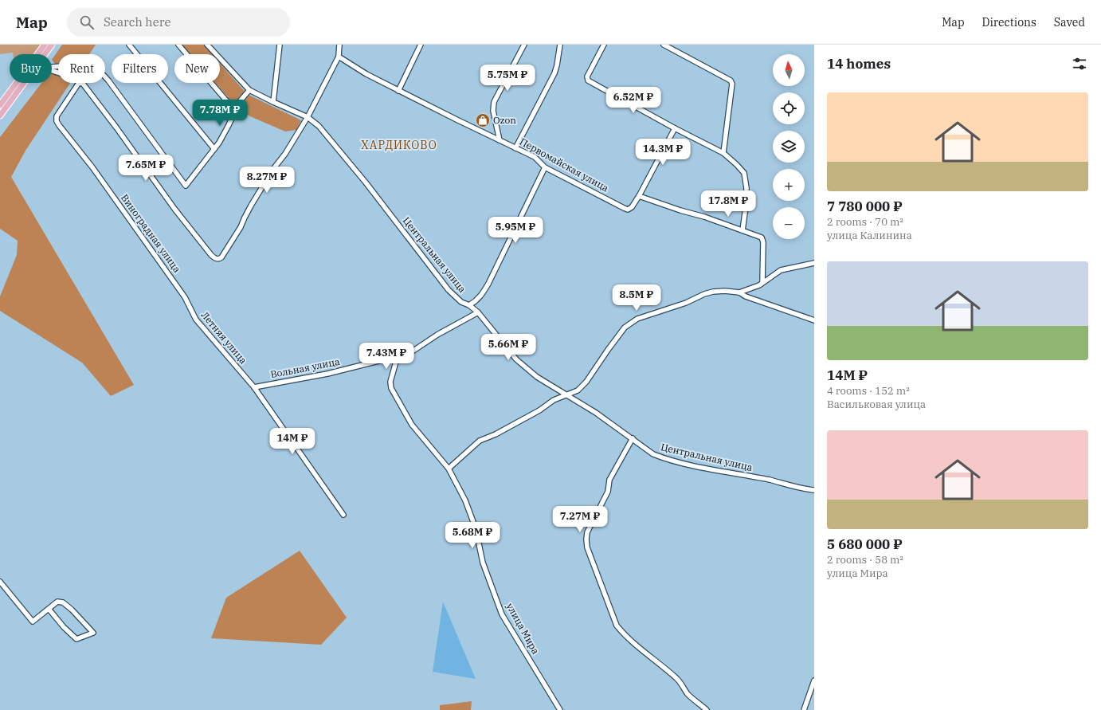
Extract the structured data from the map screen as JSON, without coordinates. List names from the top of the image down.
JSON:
{
  "streets": {
    "street": [
      "Первомайская улица",
      "Виноградная улица",
      "Центральная улица",
      "Летняя улица",
      "Вольная улица",
      "улица Мира"
    ]
  },
  "crossings": [
    ["Виноградная улица", "Летняя улица"],
    ["Центральная улица", "Вольная улица"],
    ["Летняя улица", "Вольная улица"],
    ["Вольная улица", "улица Мира"]
  ],
  "districts": ["ХАРДИКОВО"],
  "places": {
    "shop": ["Ozon"]
  },
  "north": "top",
  "page": {
    "header": "Map",
    "search": "Search here",
    "nav": ["Map", "Directions", "Saved"],
    "heading": "14 homes",
    "map_buttons": ["+", "−"],
    "chip": [
      "Buy",
      "Rent",
      "Filters",
      "New"
    ],
    "price": [
      "5.75M ₽",
      "6.52M ₽",
      "7.78M ₽",
      "14.3M ₽",
      "7.65M ₽",
      "8.27M ₽",
      "17.8M ₽",
      "5.95M ₽",
      "8.5M ₽",
      "5.66M ₽",
      "7.43M ₽",
      "14M ₽",
      "7.27M ₽",
      "5.68M ₽"
    ],
    "list": [
      {
        "name": "7 780 000 ₽",
        "note": "2 rooms · 70 m² · улица Калинина"
      },
      {
        "name": "14M ₽",
        "note": "4 rooms · 152 m² · Васильковая улица"
      },
      {
        "name": "5 680 000 ₽",
        "note": "2 rooms · 58 m² · улица Мира"
      }
    ]
  }
}
